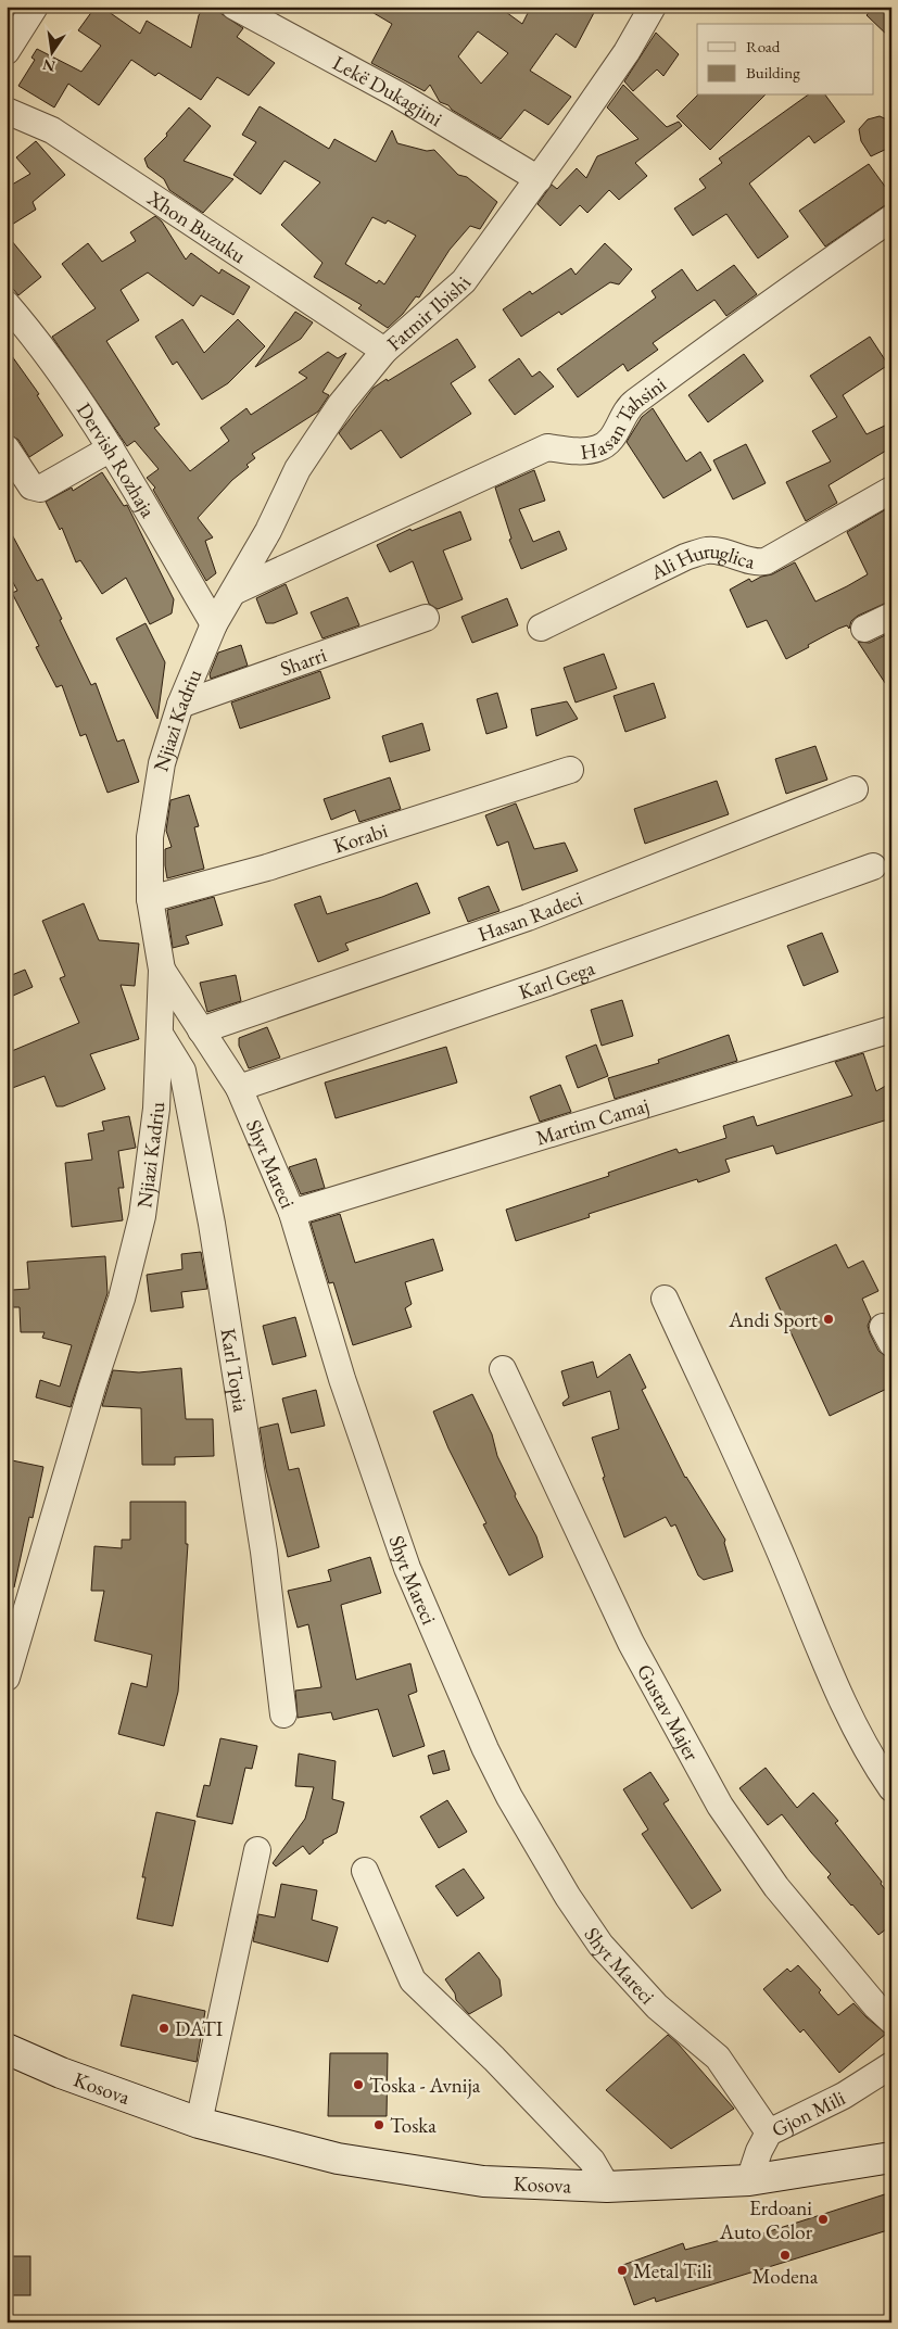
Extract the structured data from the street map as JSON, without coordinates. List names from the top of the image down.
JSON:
{
  "streets": {
    "street": [
      "Lekë Dukagjini",
      "Xhon Buzuku",
      "Fatmir Ibishi",
      "Hasan Tahsini",
      "Dervish Rozhaja",
      "Ali Huruglica",
      "Sharri",
      "Njiazi Kadriu",
      "Korabi",
      "Hasan Radeci",
      "Karl Gega",
      "Martim Camaj",
      "Shyt Mareci",
      "Karl Topia",
      "Gustav Majer",
      "Kosova",
      "Gjon Mili"
    ]
  },
  "crossings": [
    ["Lekë Dukagjini", "Fatmir Ibishi"],
    ["Xhon Buzuku", "Fatmir Ibishi"],
    ["Fatmir Ibishi", "Hasan Tahsini"],
    ["Fatmir Ibishi", "Dervish Rozhaja"],
    ["Fatmir Ibishi", "Njiazi Kadriu"],
    ["Dervish Rozhaja", "Njiazi Kadriu"],
    ["Sharri", "Njiazi Kadriu"],
    ["Njiazi Kadriu", "Korabi"],
    ["Njiazi Kadriu", "Shyt Mareci"],
    ["Njiazi Kadriu", "Karl Topia"],
    ["Hasan Radeci", "Shyt Mareci"],
    ["Karl Gega", "Shyt Mareci"],
    ["Martim Camaj", "Shyt Mareci"],
    ["Shyt Mareci", "Gjon Mili"],
    ["Kosova", "Gjon Mili"]
  ],
  "places": [
    "Andi Sport",
    "DATI",
    "Toska - Avnija",
    "Toska",
    "Erdoani Auto Color",
    "Modena",
    "Metal Tili"
  ],
  "legend": ["Road", "Building"],
  "north": "bottom"
}
